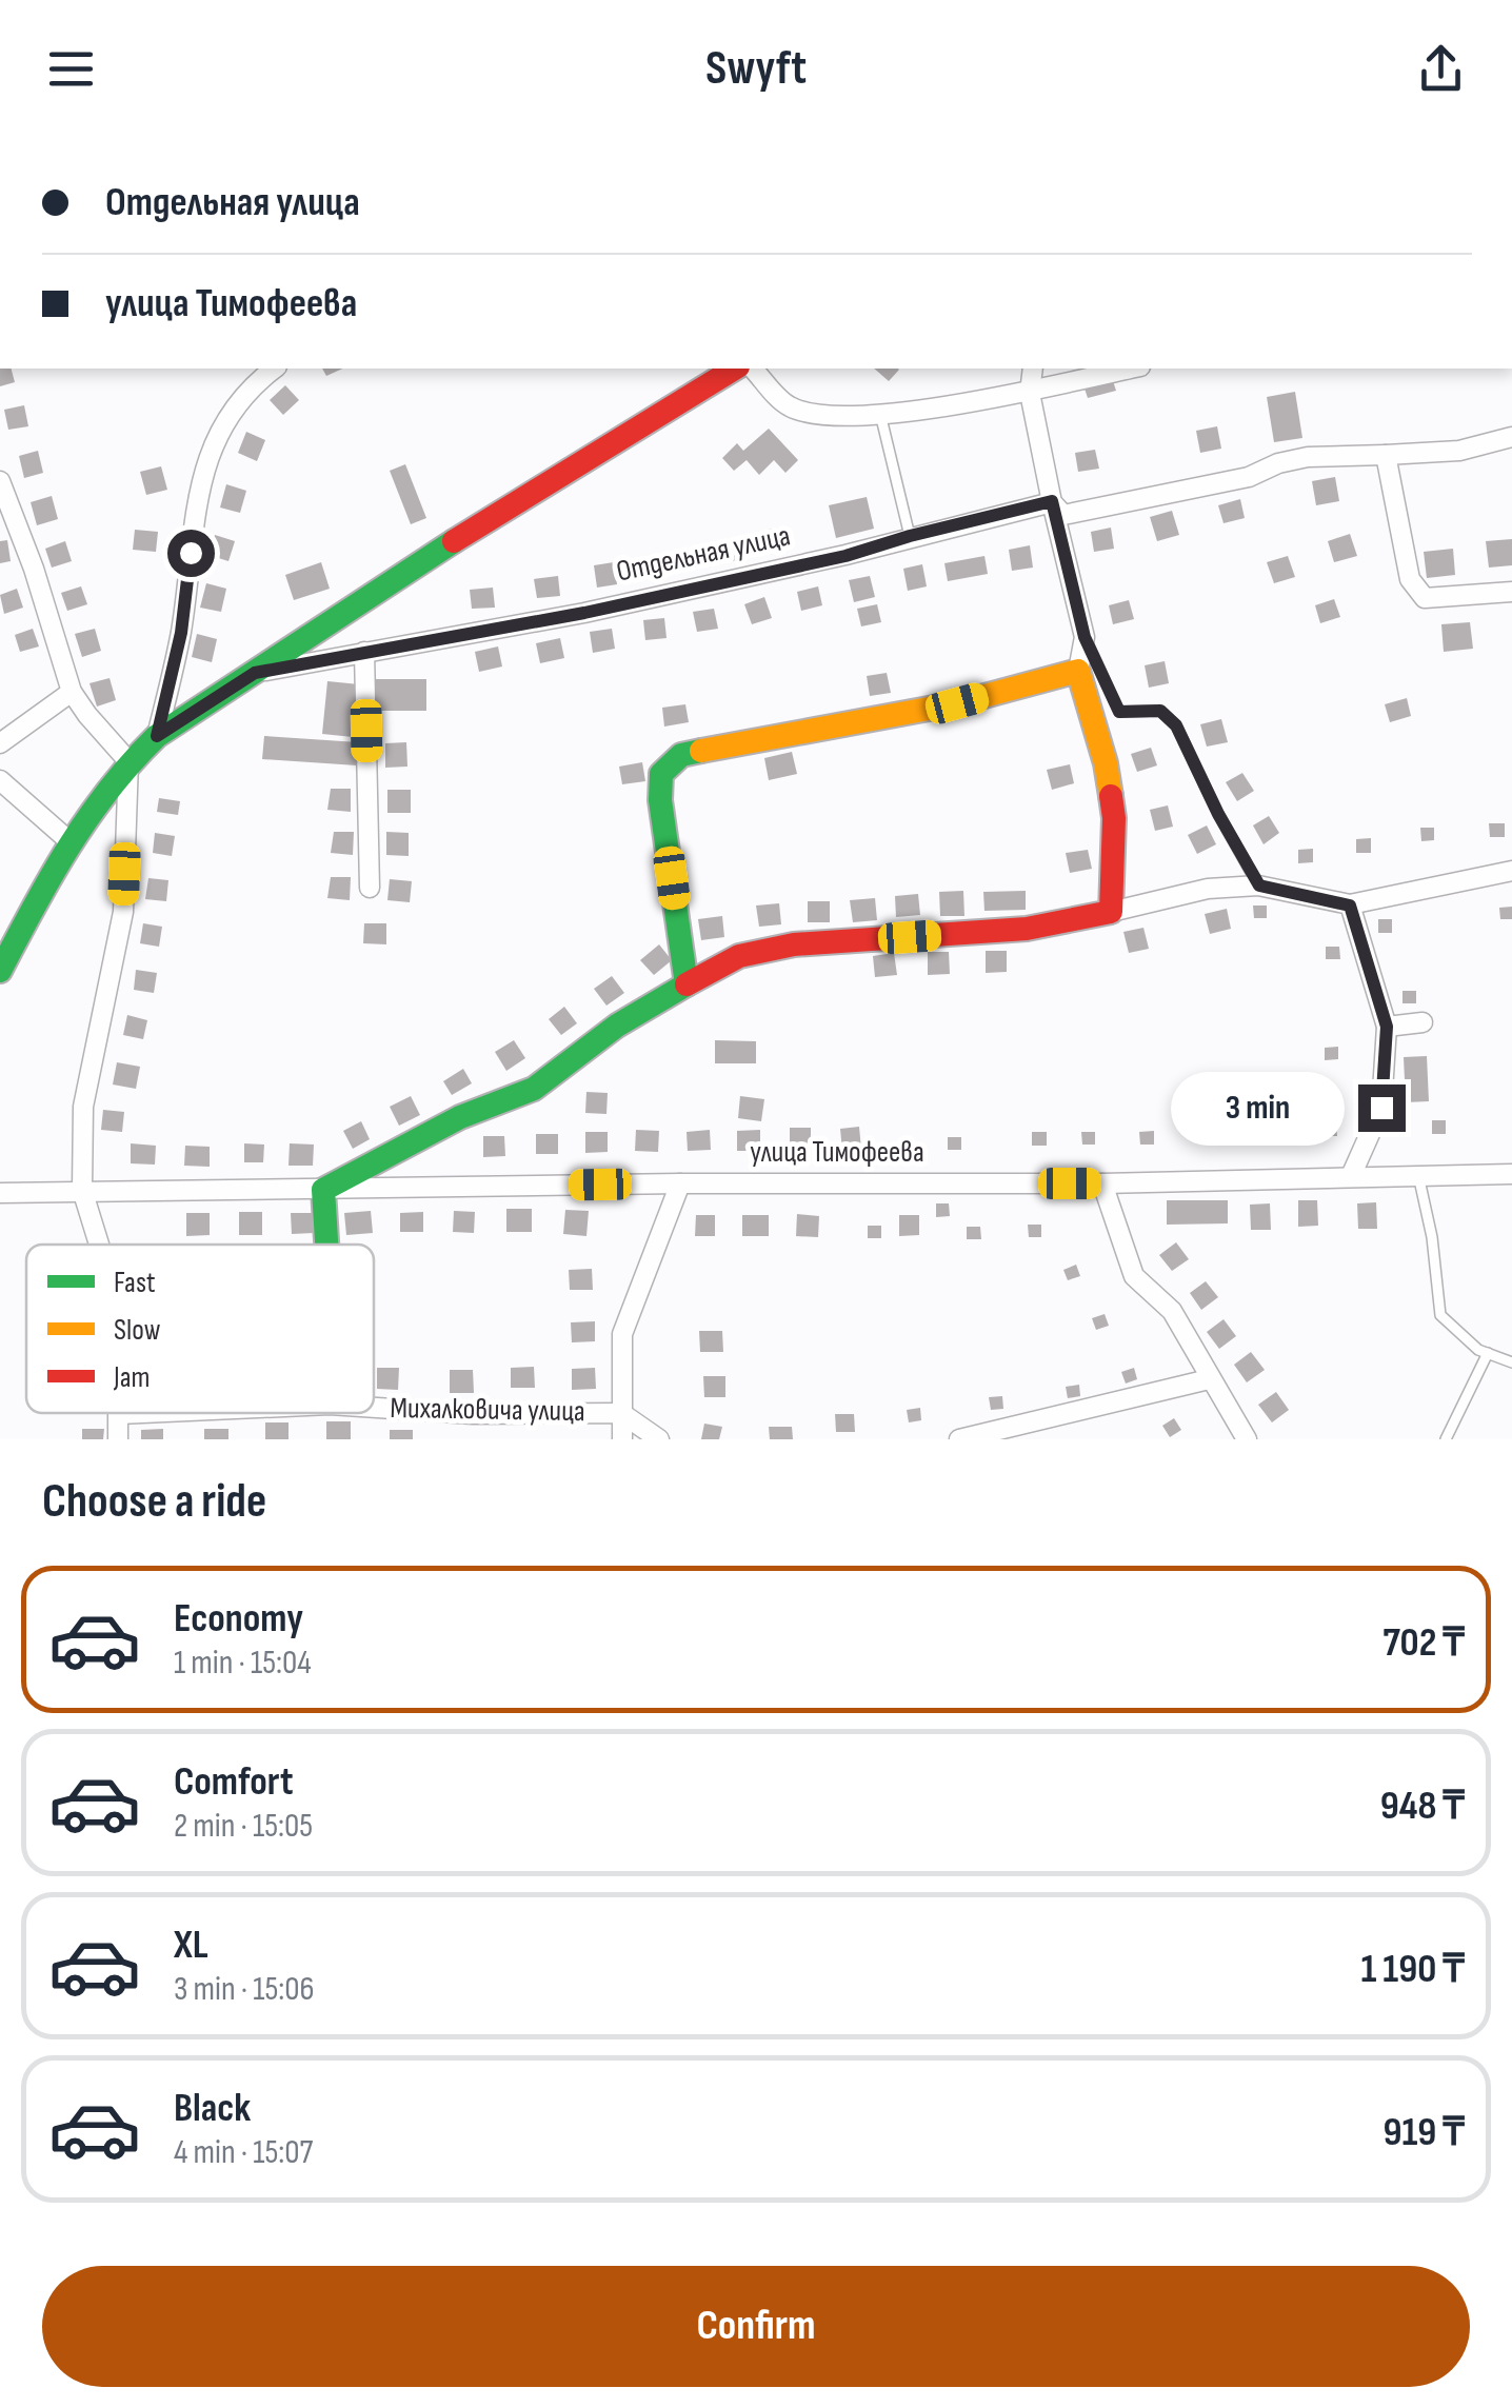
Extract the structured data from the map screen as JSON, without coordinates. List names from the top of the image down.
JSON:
{
  "streets": {
    "street": ["Отдельная улица", "улица Тимофеева", "Михалковича улица"]
  },
  "legend": ["Fast", "Slow", "Jam"],
  "page": {
    "header": "Swyft",
    "banner": ["Отдельная улица", "улица Тимофеева"],
    "bubble": "3 min",
    "heading": "Choose a ride",
    "list": [
      {
        "name": "Economy",
        "note": "1 min · 15:04",
        "value": "702 ₸"
      },
      {
        "name": "Comfort",
        "note": "2 min · 15:05",
        "value": "948 ₸"
      },
      {
        "name": "XL",
        "note": "3 min · 15:06",
        "value": "1 190 ₸"
      },
      {
        "name": "Black",
        "note": "4 min · 15:07",
        "value": "919 ₸"
      }
    ],
    "buttons": "Confirm"
  }
}
